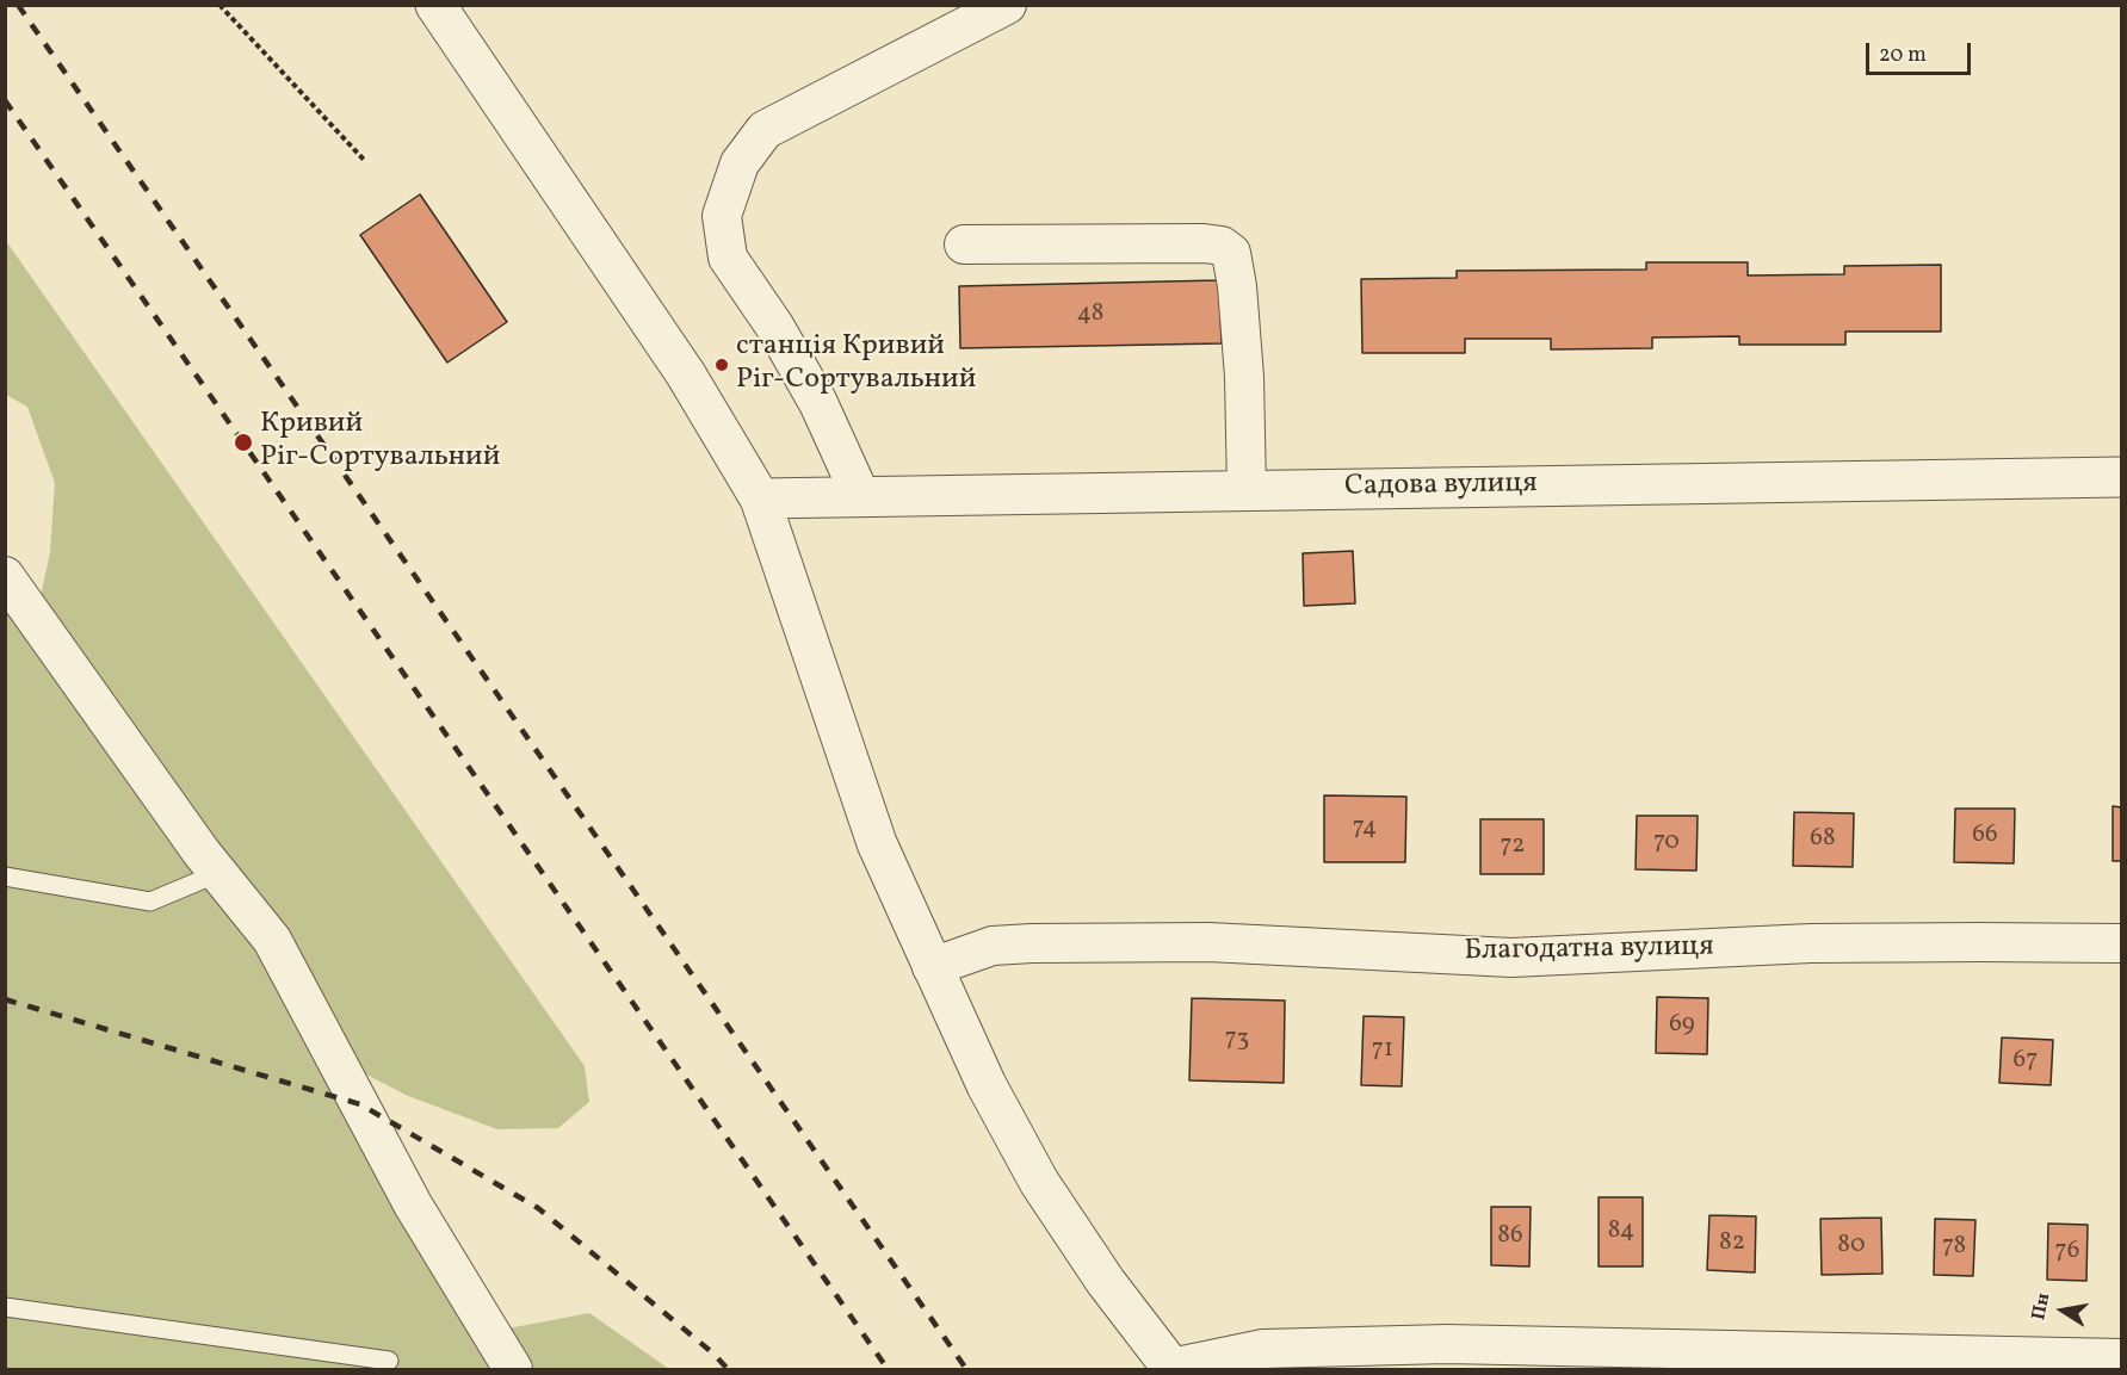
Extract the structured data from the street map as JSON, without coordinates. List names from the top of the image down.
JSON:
{
  "streets": {
    "street": ["Садова вулиця", "Благодатна вулиця"]
  },
  "places": ["станція Кривий Ріг-Сортувальний", "Кривий Ріг-Сортувальний"],
  "house_numbers": [
    "48",
    "74",
    "66",
    "68",
    "70",
    "72",
    "69",
    "73",
    "71",
    "67",
    "84",
    "86",
    "82",
    "80",
    "78",
    "76"
  ],
  "scale_bar": "20 m",
  "north": "left"
}
